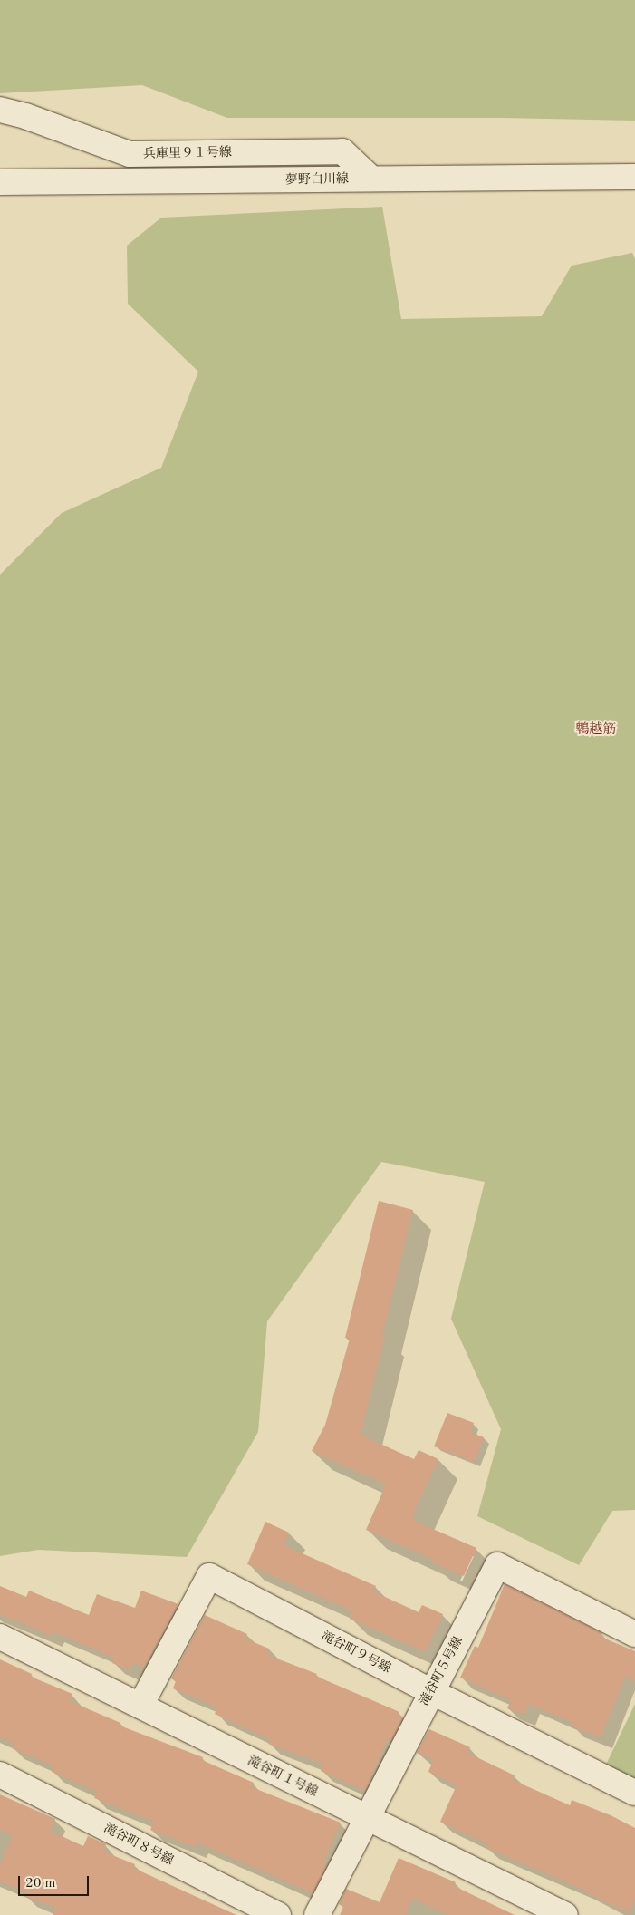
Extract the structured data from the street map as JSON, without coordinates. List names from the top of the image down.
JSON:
{
  "streets": {
    "street": [
      "兵庫里９１号線",
      "夢野白川線",
      "滝谷町９号線",
      "滝谷町５号線",
      "滝谷町１号線",
      "滝谷町８号線"
    ]
  },
  "crossings": [
    ["兵庫里９１号線", "夢野白川線"],
    ["滝谷町９号線", "滝谷町５号線"],
    ["滝谷町９号線", "滝谷町１号線"],
    ["滝谷町５号線", "滝谷町１号線"]
  ],
  "districts": ["鵯越筋"],
  "scale_bar": "20 m"
}
